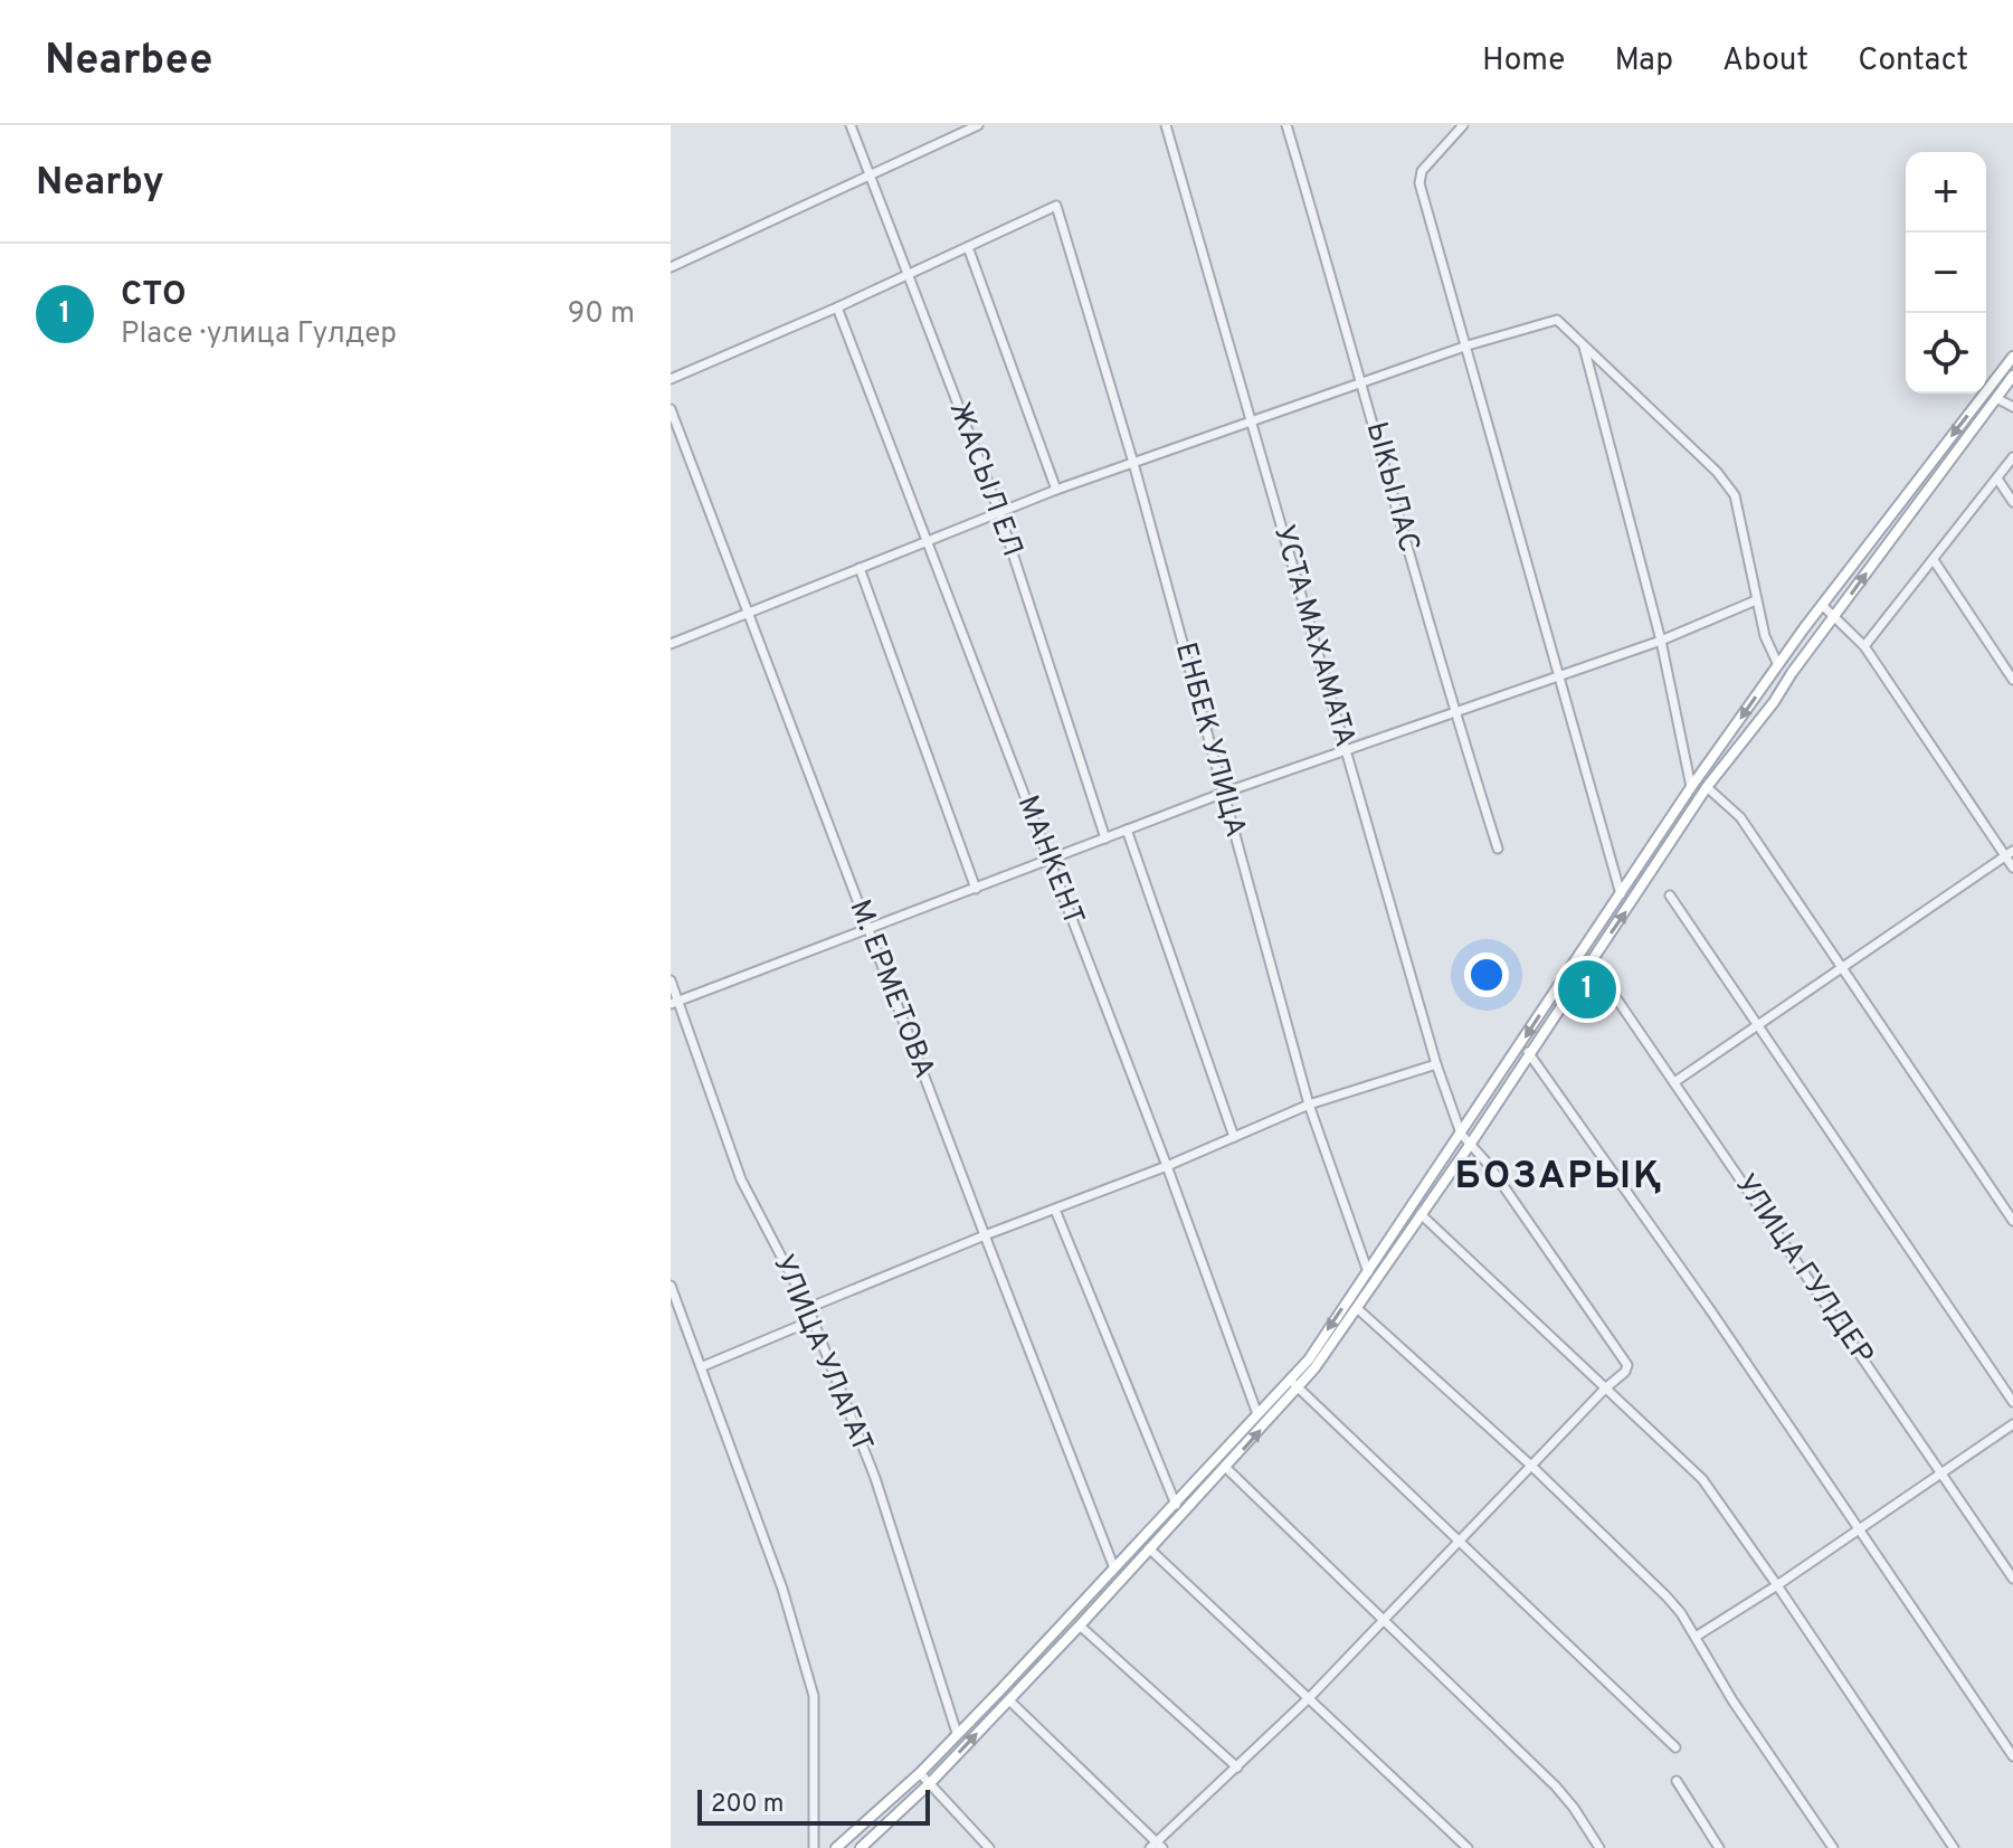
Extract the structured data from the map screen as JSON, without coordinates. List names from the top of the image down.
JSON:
{
  "streets": {
    "street": [
      "ЖАСЫЛ ЕЛ",
      "ЫКЫЛАС",
      "УСТА МАХАМАТА",
      "ЕНБЕК УЛИЦА",
      "МАНКЕНТ",
      "М. ЕРМЕТОВА",
      "УЛИЦА ГУЛДЕР",
      "УЛИЦА УЛАГАТ"
    ]
  },
  "districts": ["БОЗАРЫҚ"],
  "scale_bar": "200 m",
  "page": {
    "header": "Nearbee",
    "nav": [
      "Home",
      "Map",
      "About",
      "Contact"
    ],
    "heading": "Nearby",
    "map_buttons": ["+", "−"],
    "list": [
      {
        "mark": "1",
        "name": "СТО",
        "note": "Place · улица Гулдер",
        "value": "90 m"
      }
    ],
    "pins": "1",
    "scale": "200 m"
  }
}
